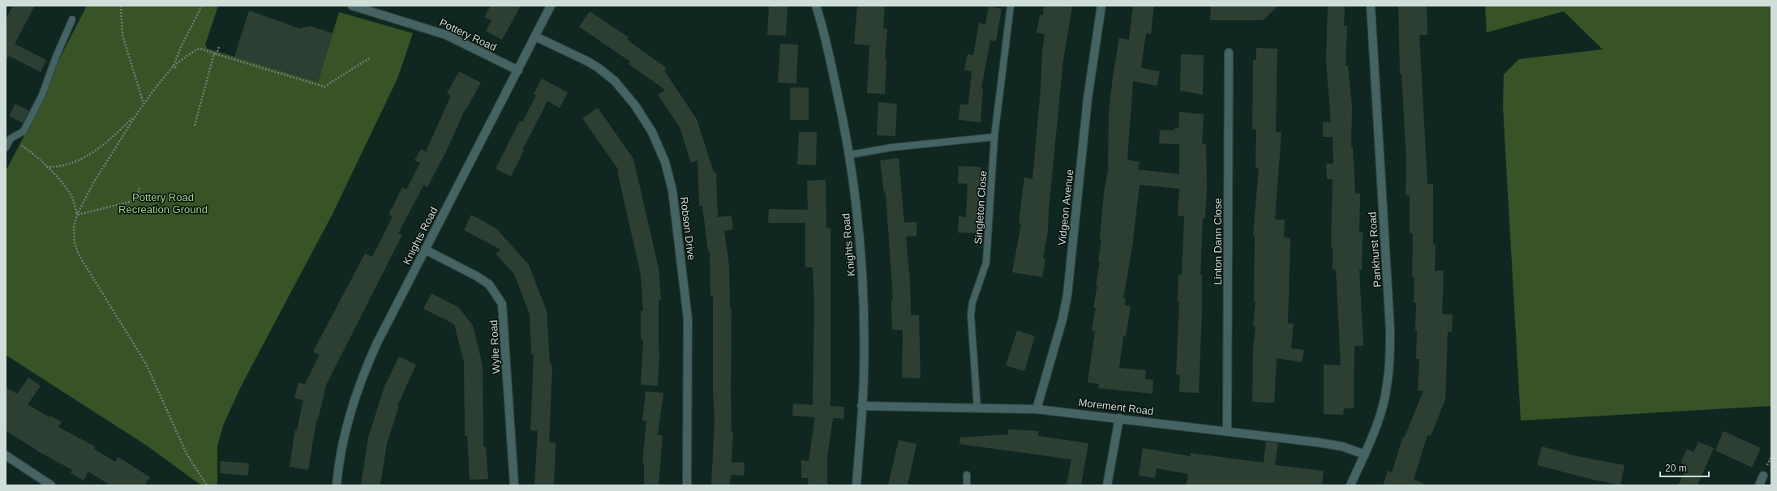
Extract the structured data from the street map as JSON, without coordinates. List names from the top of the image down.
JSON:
{
  "streets": {
    "street": [
      "Pottery Road",
      "Vidgeon Avenue",
      "Robson Drive",
      "Knights Road",
      "Linton Dann Close",
      "Pankhurst Road",
      "Wylie Road",
      "Morement Road"
    ],
    "lane": ["Singleton Close"]
  },
  "crossings": [
    ["Pottery Road", "Knights Road"],
    ["Singleton Close", "Morement Road"],
    ["Vidgeon Avenue", "Morement Road"],
    ["Robson Drive", "Knights Road"],
    ["Knights Road", "Wylie Road"],
    ["Knights Road", "Morement Road"],
    ["Linton Dann Close", "Morement Road"],
    ["Pankhurst Road", "Morement Road"]
  ],
  "parks": ["Pottery Road Recreation Ground"],
  "scale_bar": "20 m"
}
